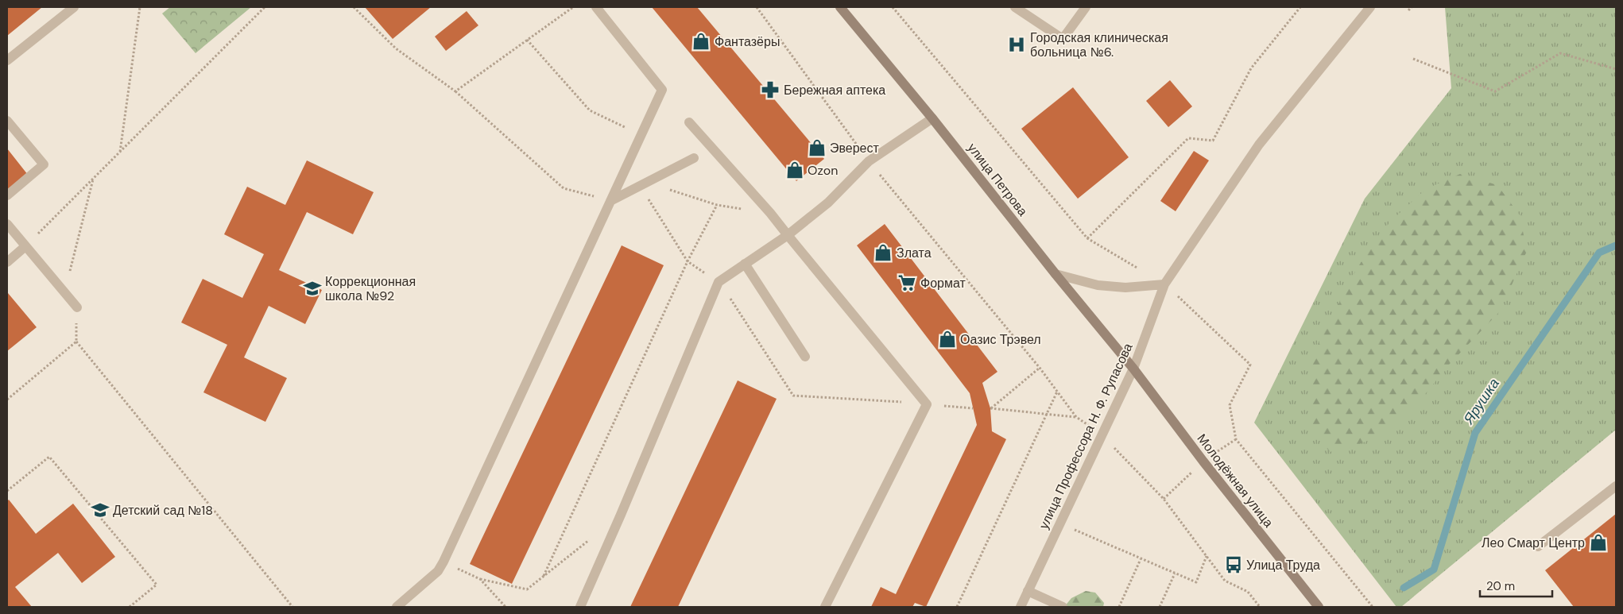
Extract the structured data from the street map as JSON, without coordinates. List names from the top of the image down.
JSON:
{
  "streets": {
    "main road": ["улица Петрова", "Молодёжная улица"],
    "street": ["улица Профессора Н. Ф. Рупасова"]
  },
  "crossings": [
    ["улица Петрова", "улица Профессора Н. Ф. Рупасова"],
    ["улица Петрова", "Молодёжная улица"],
    ["улица Профессора Н. Ф. Рупасова", "Молодёжная улица"]
  ],
  "water": ["Ярушка"],
  "places": {
    "shop": [
      "Фантазёры",
      "Эверест",
      "Ozon",
      "Злата",
      "Оазис Трэвел",
      "Лео Смарт Центр"
    ],
    "hospital": ["Городская клиническая больница №6."],
    "pharmacy": ["Бережная аптека"],
    "supermarket": ["Формат"],
    "school or university": ["Коррекционная школа №92", "Детский сад №18"],
    "bus stop": ["Улица Труда"]
  },
  "scale_bar": "20 m"
}
